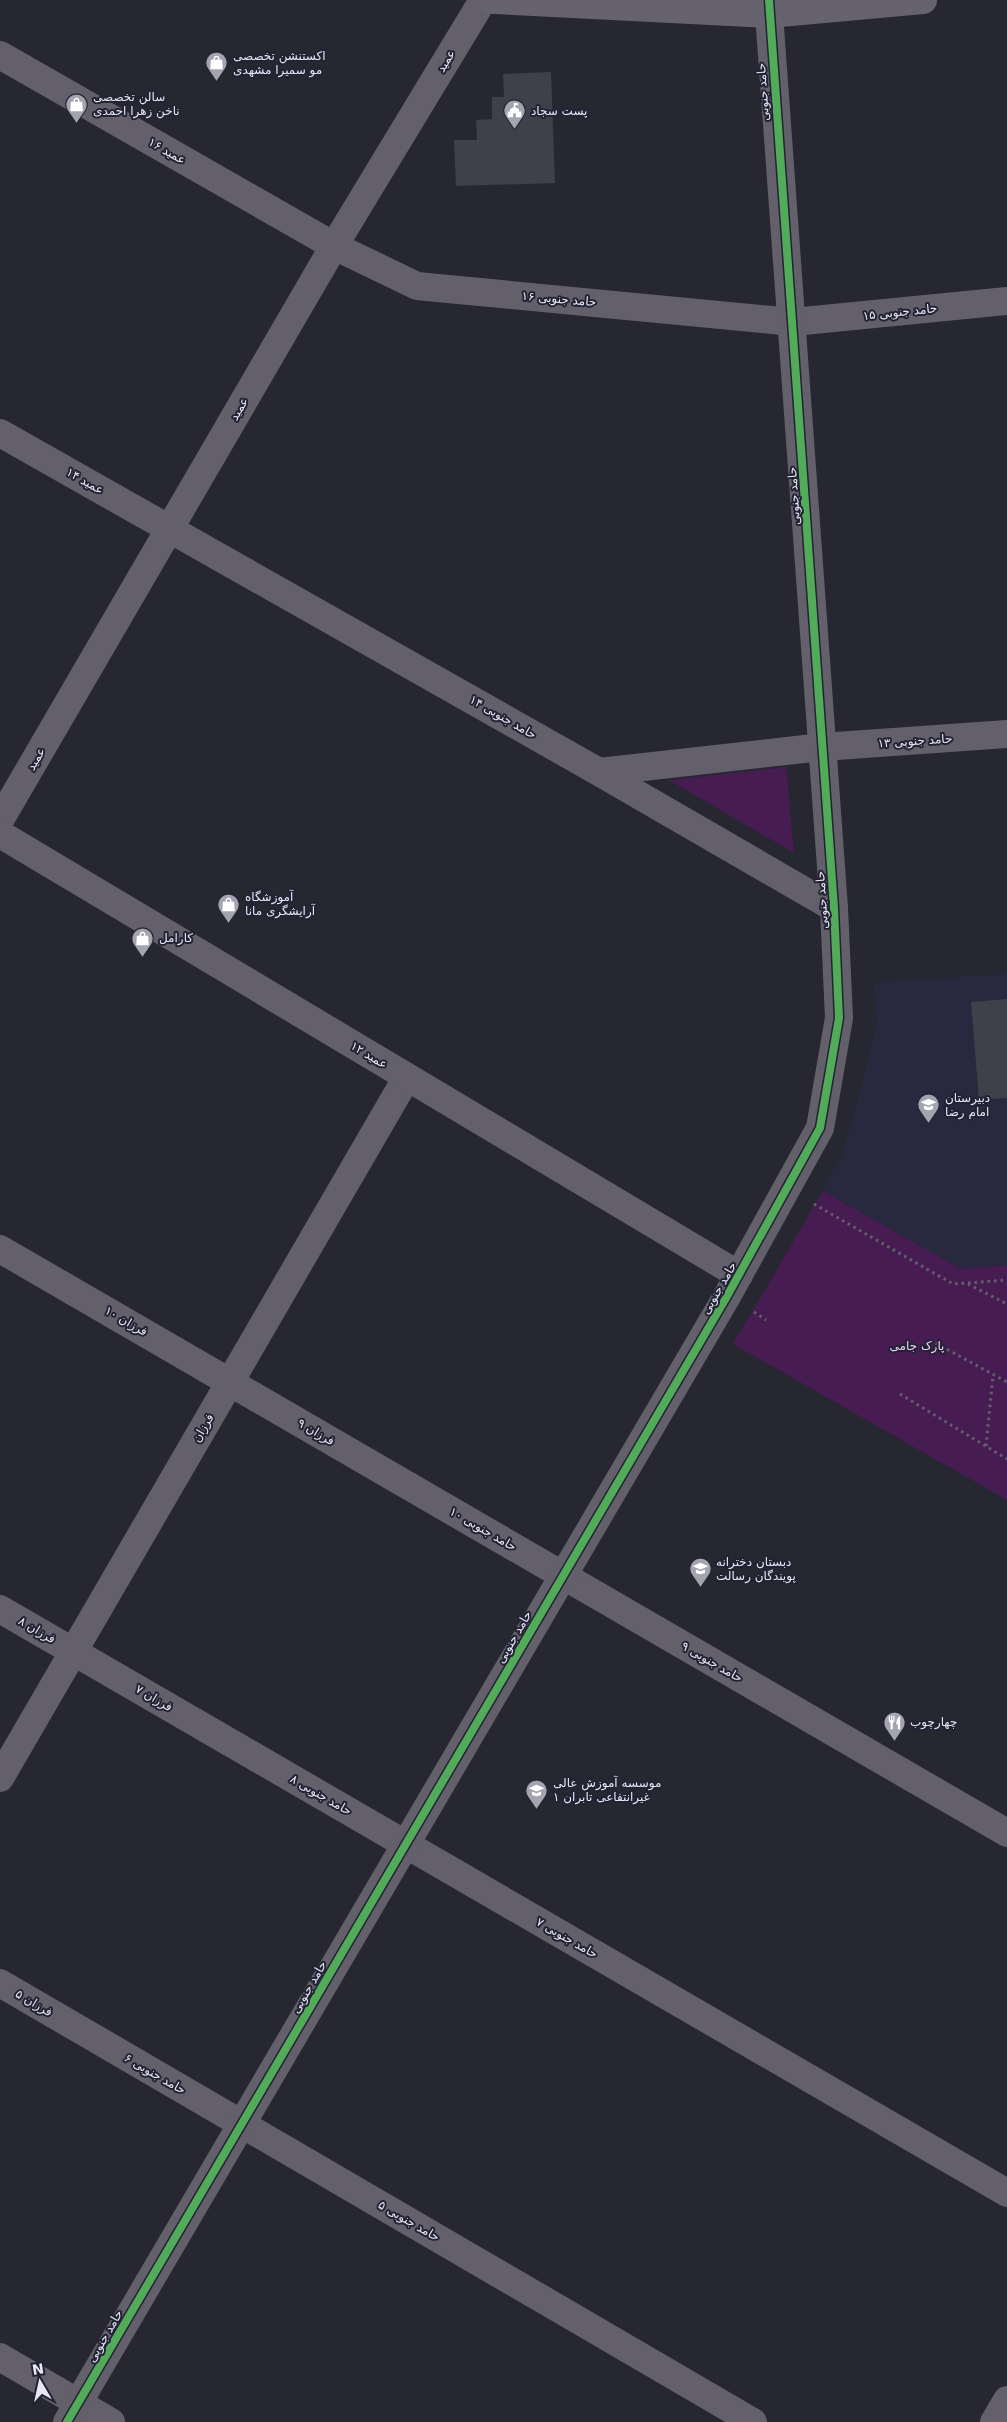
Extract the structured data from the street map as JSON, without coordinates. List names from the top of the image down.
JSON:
{
  "streets": {
    "street": [
      "عمید",
      "حامد جنوبی",
      "عمید ۱۶",
      "حامد جنوبی ۱۶",
      "حامد جنوبی ۱۵",
      "عمید ۱۴",
      "حامد جنوبی ۱۴",
      "حامد جنوبی ۱۳",
      "عمید ۱۲",
      "فرزان ۱۰",
      "فرزان",
      "فرزان ۹",
      "حامد جنوبی ۱۰",
      "فرزان ۸",
      "حامد جنوبی ۹",
      "فرزان ۷",
      "حامد جنوبی ۸",
      "حامد جنوبی ۷",
      "فرزان ۵",
      "حامد جنوبی ۶",
      "حامد جنوبی ۵"
    ]
  },
  "crossings": [
    ["عمید", "عمید ۱۶"],
    ["عمید", "حامد جنوبی ۱۶"],
    ["عمید", "عمید ۱۴"],
    ["عمید", "حامد جنوبی ۱۴"],
    ["حامد جنوبی", "حامد جنوبی ۱۶"],
    ["حامد جنوبی", "حامد جنوبی ۱۵"],
    ["حامد جنوبی", "حامد جنوبی ۱۴"],
    ["حامد جنوبی", "حامد جنوبی ۱۳"],
    ["حامد جنوبی", "عمید ۱۲"],
    ["حامد جنوبی", "حامد جنوبی ۱۰"],
    ["حامد جنوبی", "حامد جنوبی ۹"],
    ["حامد جنوبی", "حامد جنوبی ۸"],
    ["حامد جنوبی", "حامد جنوبی ۷"],
    ["حامد جنوبی", "حامد جنوبی ۶"],
    ["حامد جنوبی", "حامد جنوبی ۵"],
    ["عمید ۱۶", "حامد جنوبی ۱۶"],
    ["حامد جنوبی ۱۶", "حامد جنوبی ۱۵"],
    ["عمید ۱۴", "حامد جنوبی ۱۴"],
    ["حامد جنوبی ۱۴", "حامد جنوبی ۱۳"],
    ["عمید ۱۲", "فرزان"],
    ["فرزان ۱۰", "فرزان"],
    ["فرزان ۱۰", "فرزان ۹"],
    ["فرزان", "فرزان ۹"],
    ["فرزان", "فرزان ۸"],
    ["فرزان", "فرزان ۷"],
    ["فرزان ۹", "حامد جنوبی ۱۰"],
    ["حامد جنوبی ۱۰", "حامد جنوبی ۹"],
    ["فرزان ۸", "فرزان ۷"],
    ["فرزان ۷", "حامد جنوبی ۸"],
    ["حامد جنوبی ۸", "حامد جنوبی ۷"],
    ["فرزان ۵", "حامد جنوبی ۶"],
    ["حامد جنوبی ۶", "حامد جنوبی ۵"]
  ],
  "parks": ["پارک جامی"],
  "places": {
    "shop": [
      "اکستنشن تخصصی مو سمیرا مشهدی",
      "سالن تخصصی ناخن زهرا احمدی",
      "آموزشگاه آرایشگری مانا",
      "کارامل"
    ],
    "public building": ["پست سجاد"],
    "school or university": ["دبیرستان امام رضا", "دبستان دخترانه پویندگان رسالت", "موسسه آموزش عالی غیرانتفاعی تابران ۱"],
    "restaurant": ["چهارچوب"]
  },
  "north": "top"
}
